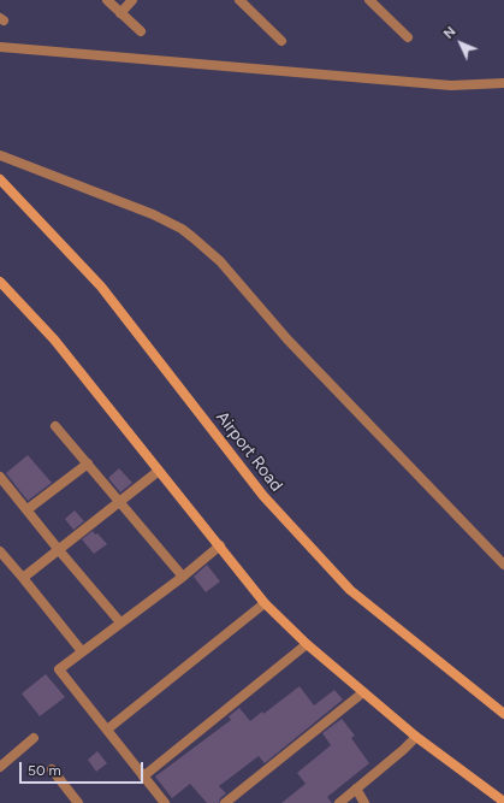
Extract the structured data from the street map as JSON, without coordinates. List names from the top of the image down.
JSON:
{
  "streets": {
    "main road": ["Airport Road"]
  },
  "scale_bar": "50 m",
  "north": "top left"
}
